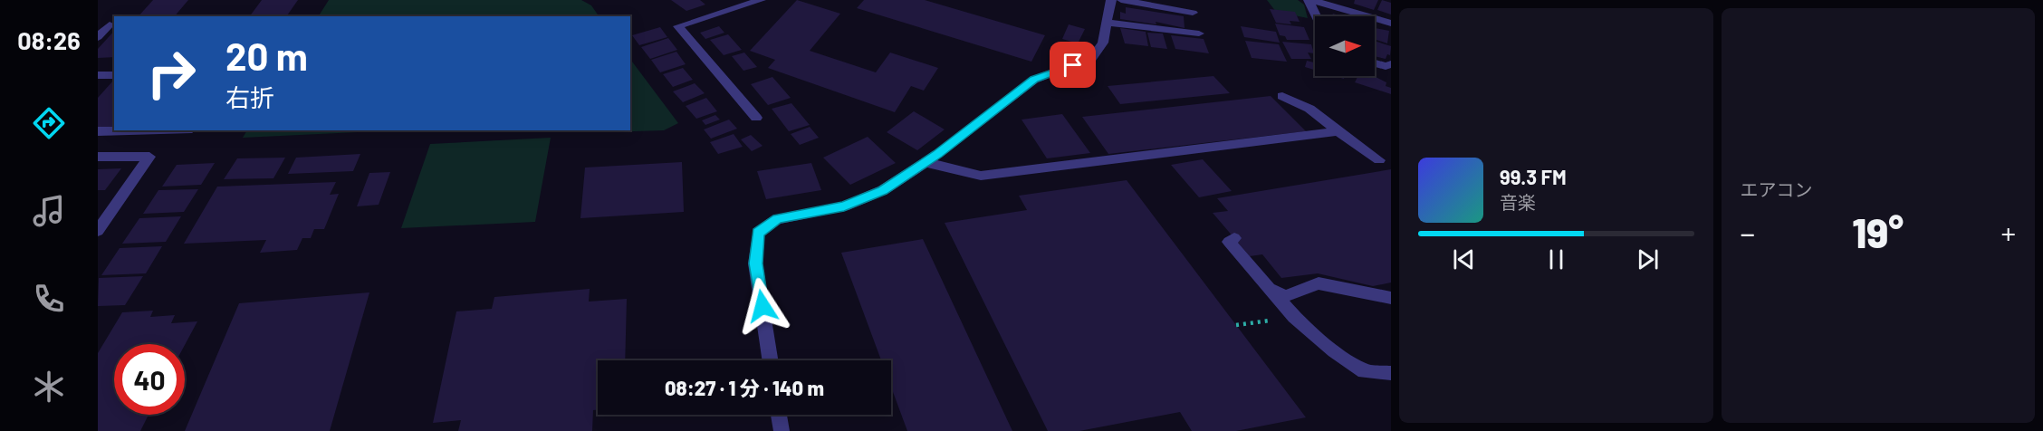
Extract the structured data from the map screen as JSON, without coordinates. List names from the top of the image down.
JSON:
{
  "north": "right",
  "page": {
    "tabs": "08:26",
    "tile": "エアコン",
    "turn": ["20 m", "右折"],
    "song": ["99.3 FM", "音楽"],
    "heat": ["−", "19°", "+"],
    "limit": "40",
    "trip": "08:27 · 1 分 · 140 m"
  }
}
